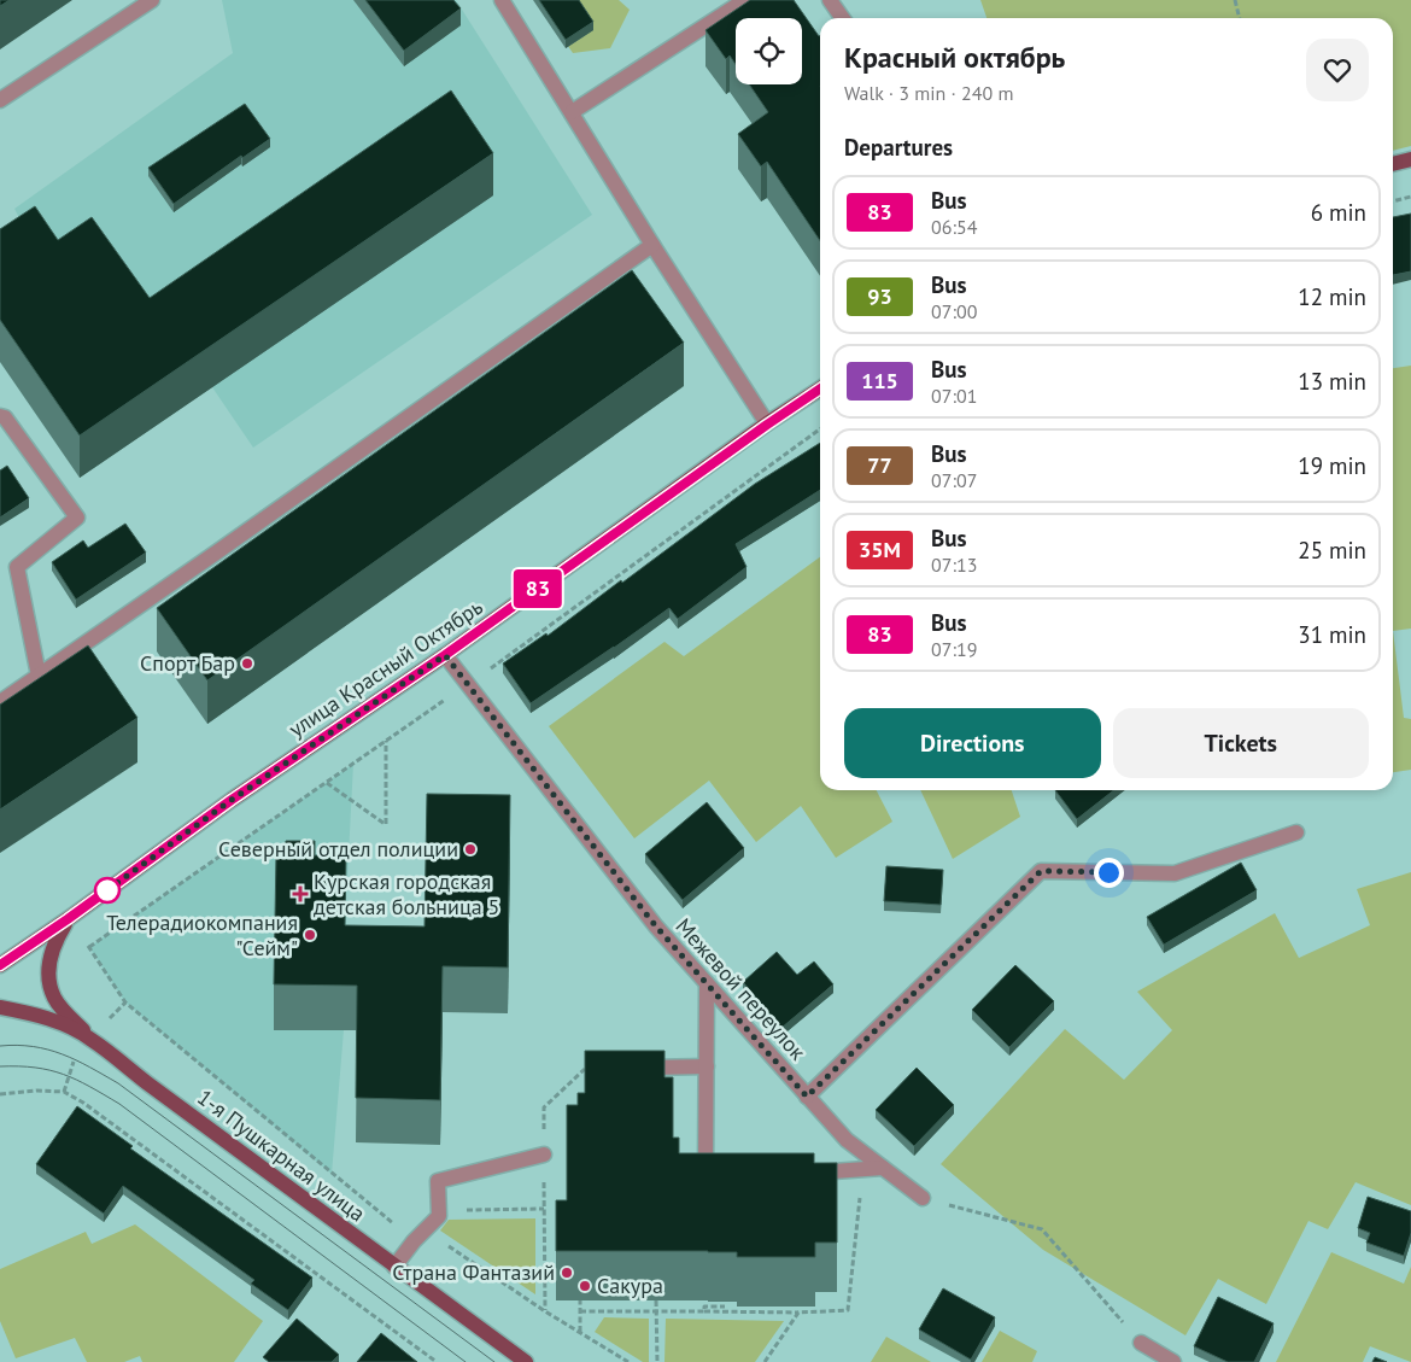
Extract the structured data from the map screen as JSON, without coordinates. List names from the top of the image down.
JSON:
{
  "streets": {
    "main road": ["улица Красный Октябрь", "1-я Пушкарная улица"],
    "street": ["Межевой переулок"]
  },
  "crossings": [
    ["улица Красный Октябрь", "Межевой переулок"]
  ],
  "places": {
    "other": [
      "Спорт Бар",
      "Северный отдел полиции",
      "Телерадиокомпания \"Сейм\"",
      "Страна Фантазий",
      "Сакура"
    ],
    "health": ["Курская городская детская больница 5"]
  },
  "lines": ["bus line 83"],
  "page": {
    "on_map": "83",
    "heading": [
      ["Красный октябрь", "Walk · 3 min · 240 m"],
      "Departures"
    ],
    "list": [
      {
        "mark": "83",
        "name": "Bus",
        "note": "06:54",
        "value": "6 min"
      },
      {
        "mark": "93",
        "name": "Bus",
        "note": "07:00",
        "value": "12 min"
      },
      {
        "mark": "115",
        "name": "Bus",
        "note": "07:01",
        "value": "13 min"
      },
      {
        "mark": "77",
        "name": "Bus",
        "note": "07:07",
        "value": "19 min"
      },
      {
        "mark": "35М",
        "name": "Bus",
        "note": "07:13",
        "value": "25 min"
      },
      {
        "mark": "83",
        "name": "Bus",
        "note": "07:19",
        "value": "31 min"
      }
    ],
    "buttons": ["Directions", "Tickets"]
  }
}
